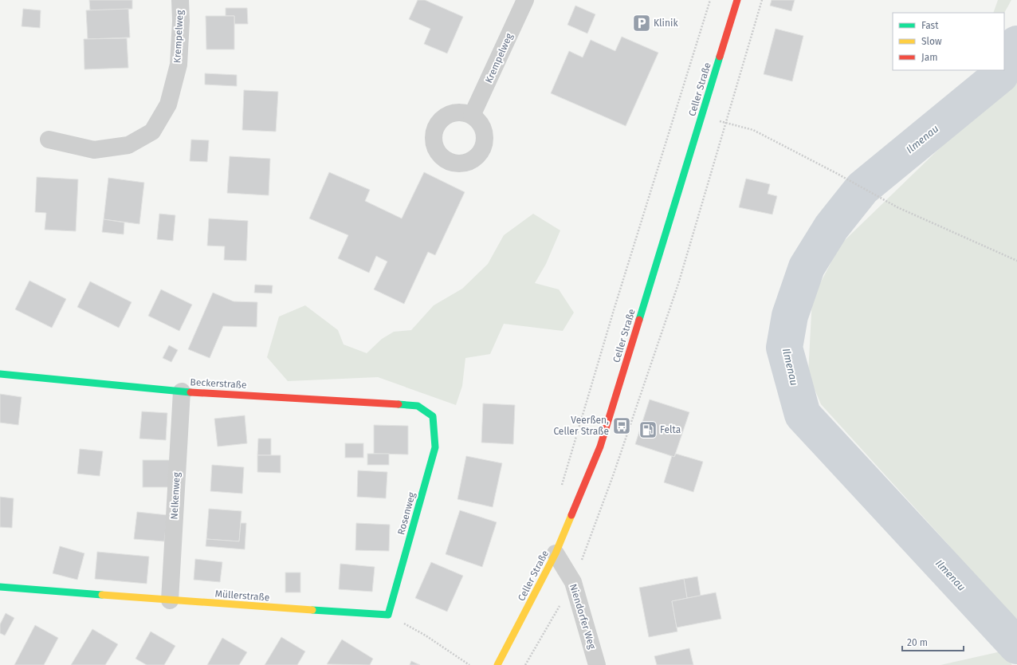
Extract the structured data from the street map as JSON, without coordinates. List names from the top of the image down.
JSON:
{
  "streets": {
    "street": [
      "Krempelweg",
      "Celler Straße",
      "Beckerstraße",
      "Nelkenweg",
      "Rosenweg",
      "Müllerstraße",
      "Niendorfer Weg"
    ]
  },
  "crossings": [
    ["Celler Straße", "Niendorfer Weg"],
    ["Beckerstraße", "Nelkenweg"],
    ["Beckerstraße", "Rosenweg"],
    ["Nelkenweg", "Müllerstraße"],
    ["Rosenweg", "Müllerstraße"]
  ],
  "water": ["Ilmenau"],
  "places": {
    "parking": ["Klinik"],
    "bus stop": ["Veerßen, Celler Straße"],
    "fuel station": ["Felta"]
  },
  "legend": ["Fast", "Slow", "Jam"],
  "scale_bar": "20 m"
}
